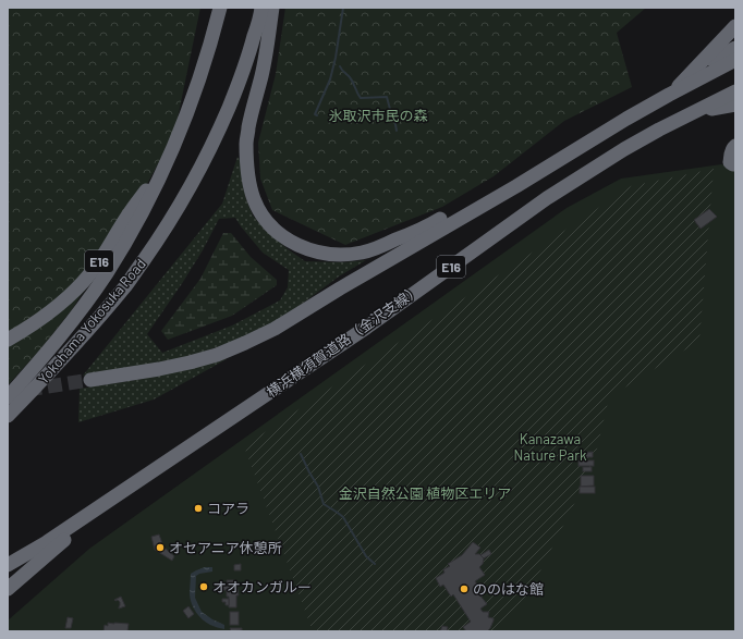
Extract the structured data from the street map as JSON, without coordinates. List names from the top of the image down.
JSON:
{
  "streets": {
    "highway": ["E16", "Yokohama Yokosuka Road", "横浜横須賀道路（金沢支線）"]
  },
  "crossings": [
    ["E16", "Yokohama Yokosuka Road"],
    ["E16", "横浜横須賀道路（金沢支線）"]
  ],
  "parks": ["氷取沢市民の森", "Kanazawa Nature Park", "金沢自然公園 植物区エリア"],
  "places": [
    "コアラ",
    "オセアニア休憩所",
    "オオカンガルー",
    "ののはな館"
  ]
}
